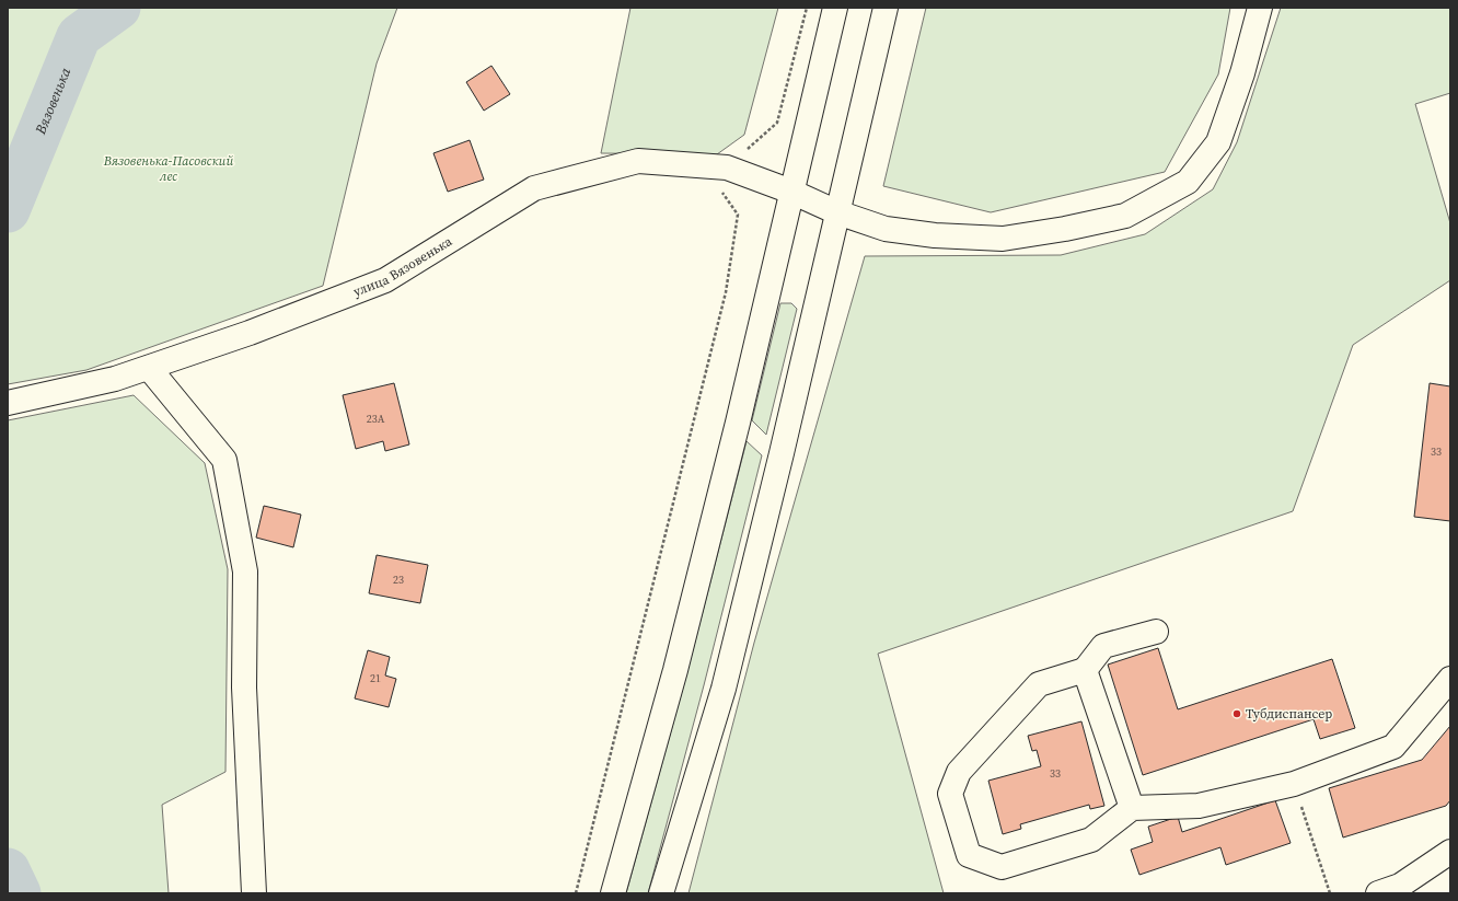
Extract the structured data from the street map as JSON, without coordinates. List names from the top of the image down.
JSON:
{
  "streets": {
    "main road": ["улица Вязовенька"]
  },
  "water": ["Вязовенька"],
  "parks": ["Вязовенька-Пасовский лес"],
  "places": ["Тубдиспансер"],
  "house_numbers": [
    "23А",
    "33",
    "23",
    "21",
    "33"
  ]
}
